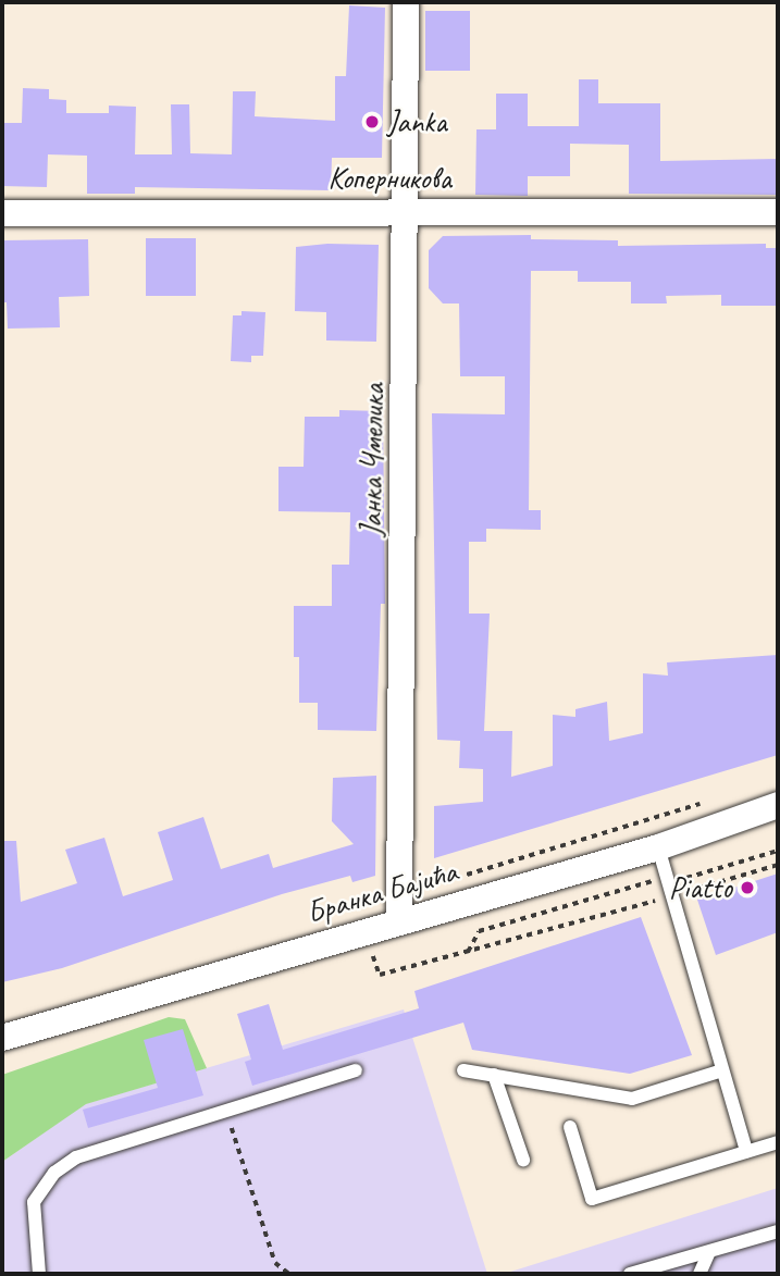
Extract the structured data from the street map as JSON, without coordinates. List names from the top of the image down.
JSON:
{
  "streets": {
    "street": ["Коперникова", "Јанка Чмелика", "Бранка Бајића"]
  },
  "crossings": [
    ["Коперникова", "Јанка Чмелика"],
    ["Јанка Чмелика", "Бранка Бајића"]
  ],
  "places": ["Janka", "Piatto"]
}
